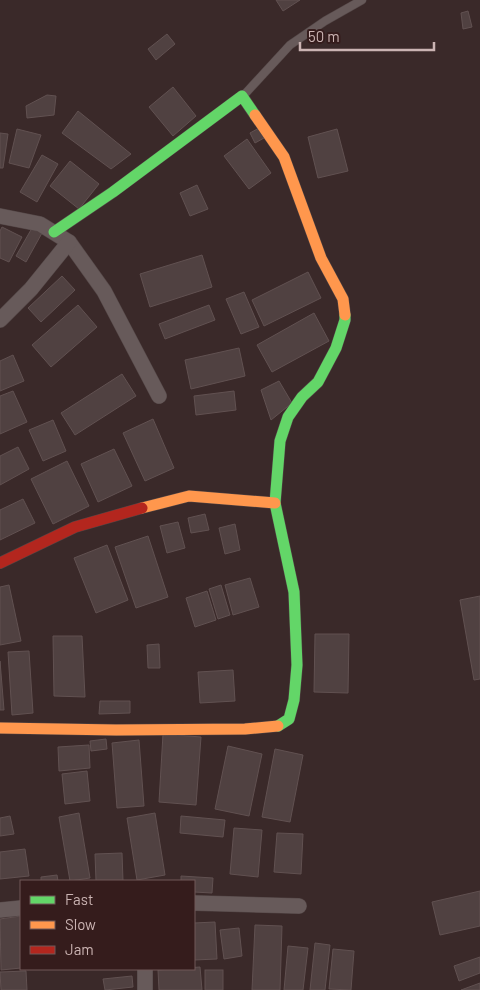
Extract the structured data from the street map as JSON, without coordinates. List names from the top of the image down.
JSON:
{
  "legend": ["Fast", "Slow", "Jam"],
  "scale_bar": "50 m"
}
